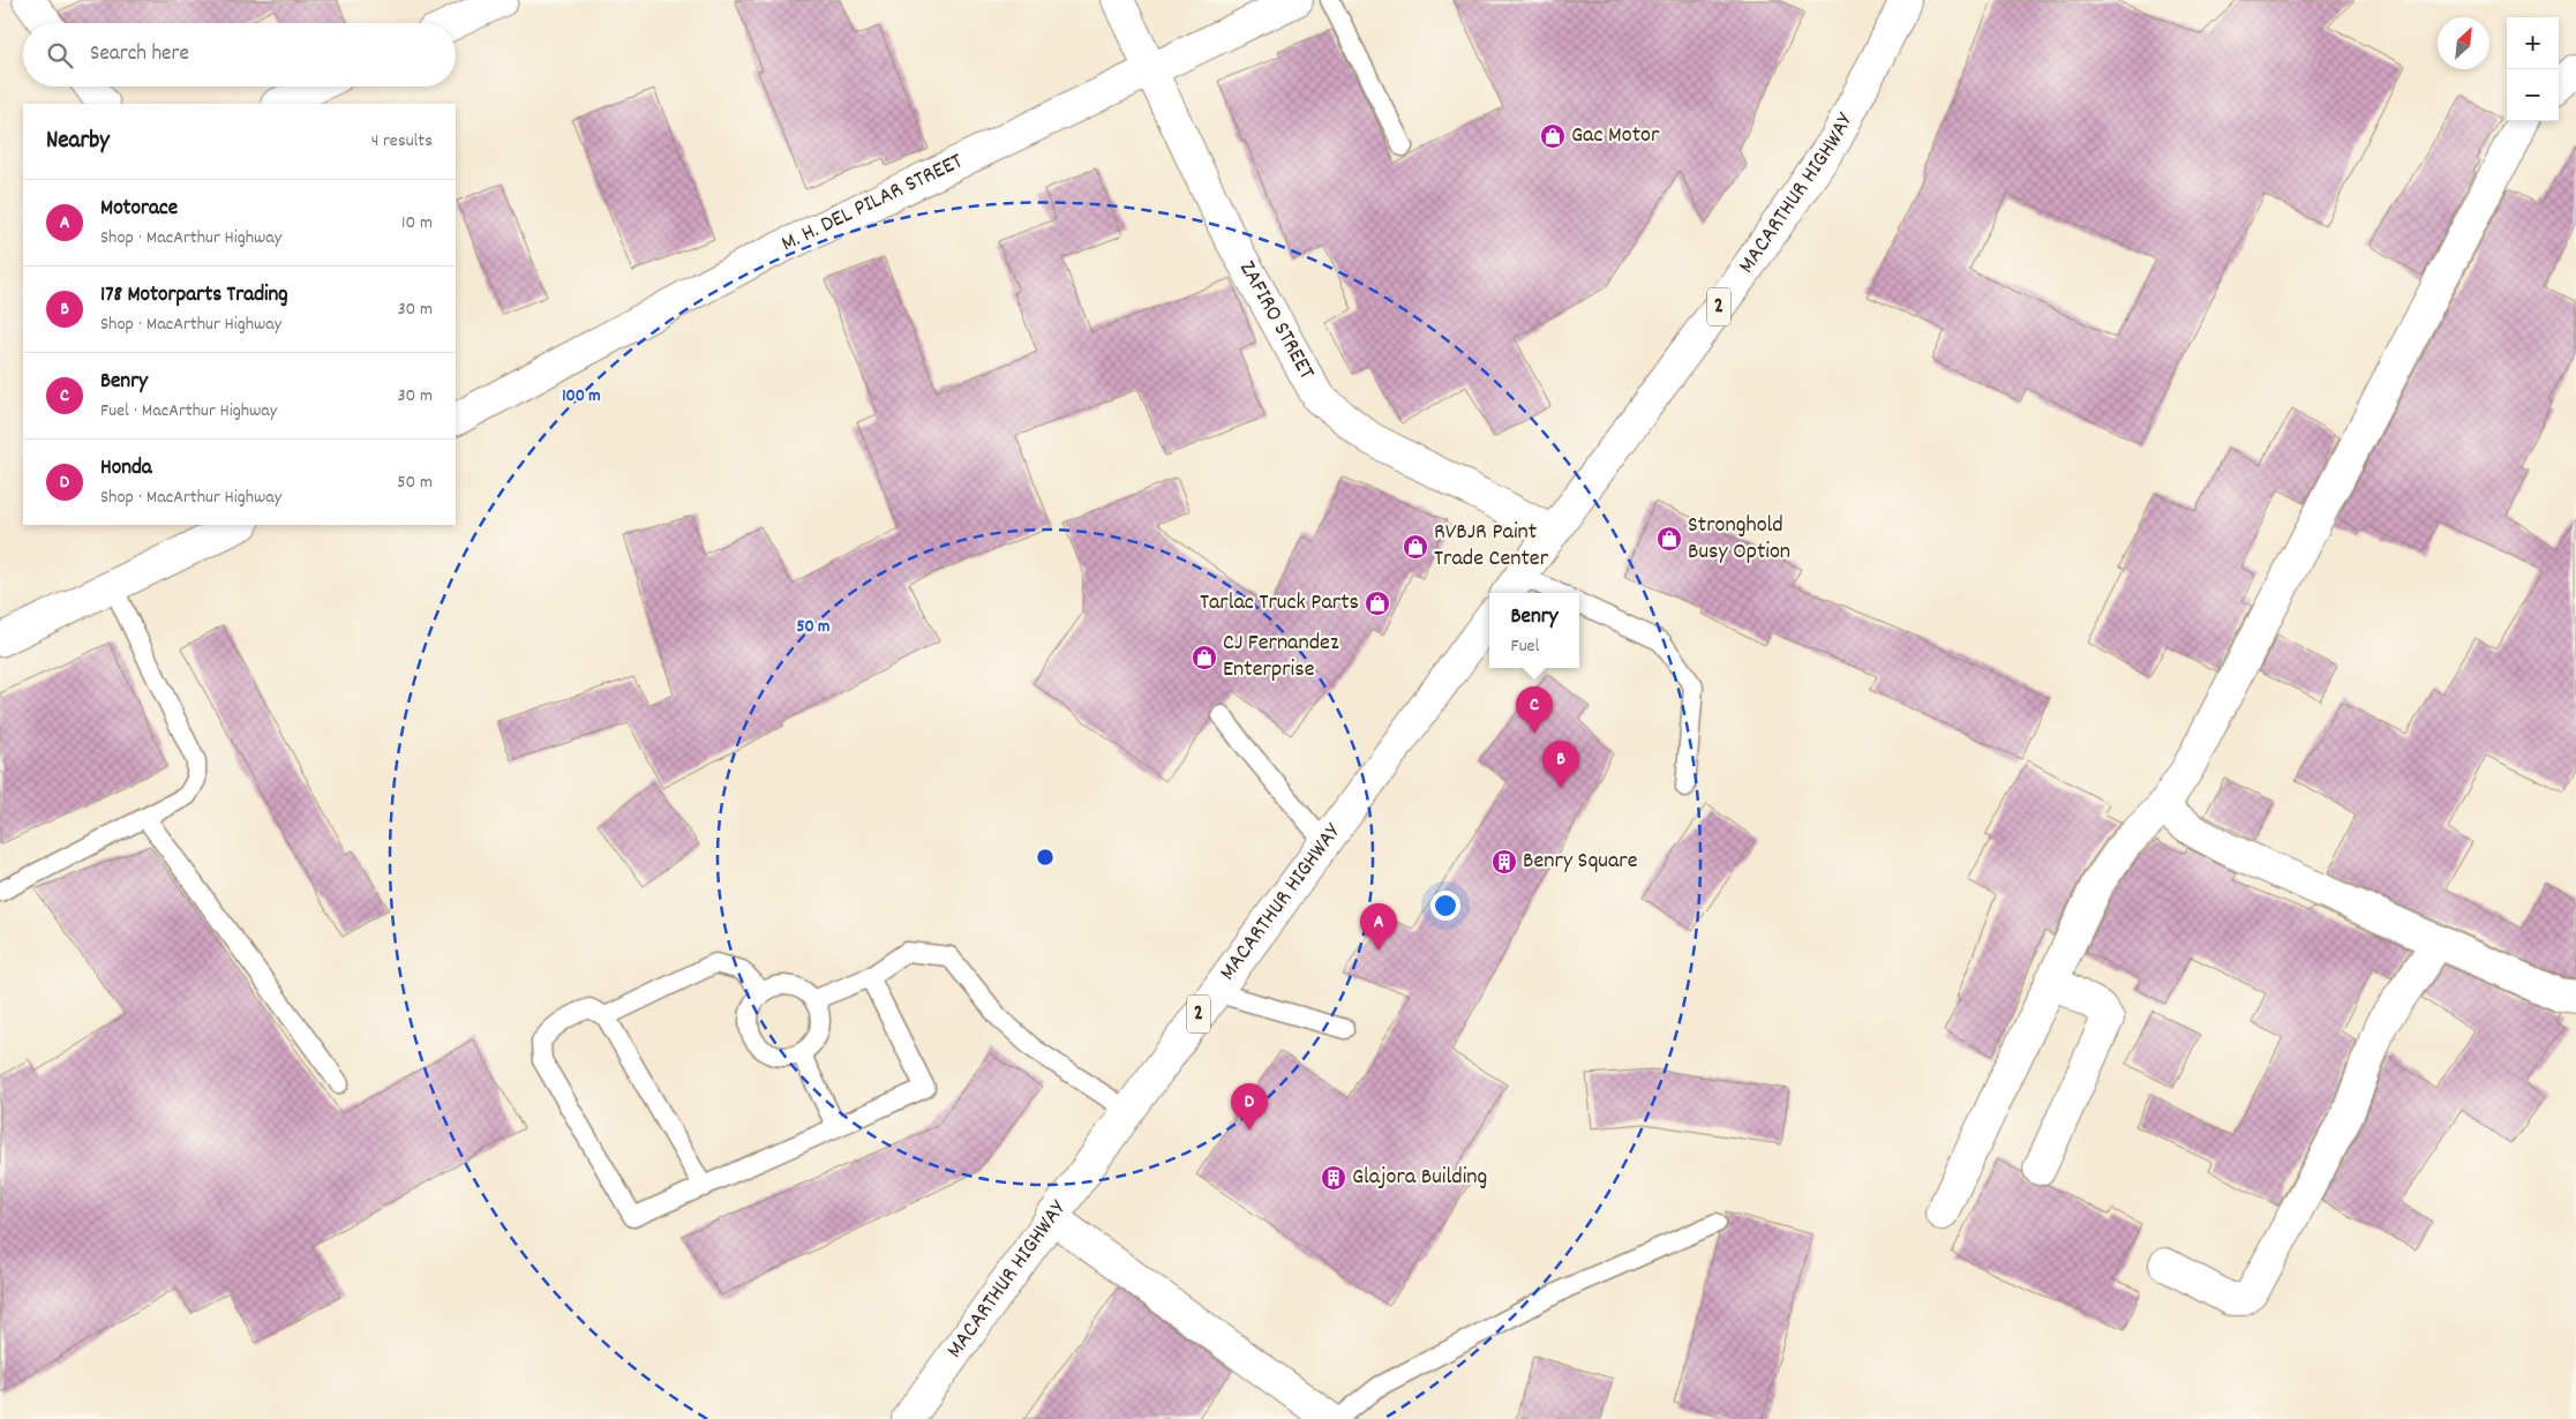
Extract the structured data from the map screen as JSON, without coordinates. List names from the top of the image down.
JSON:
{
  "streets": {
    "main road": [
      "MACARTHUR HIGHWAY",
      "M. H. DEL PILAR STREET",
      "2",
      "ZAFIRO STREET"
    ]
  },
  "crossings": [
    ["MACARTHUR HIGHWAY", "ZAFIRO STREET"],
    ["M. H. DEL PILAR STREET", "ZAFIRO STREET"]
  ],
  "places": {
    "shop": [
      "Gac Motor",
      "Stronghold Busy Option",
      "RVBJR Paint Trade Center",
      "Tarlac Truck Parts",
      "CJ Fernandez Enterprise"
    ],
    "building": ["Benry Square", "Glajora Building"]
  },
  "north": "top right",
  "page": {
    "map_buttons": ["+", "−"],
    "search": "Search here",
    "heading": ["Nearby", "4 results"],
    "list": [
      {
        "mark": "A",
        "name": "Motorace",
        "note": "Shop · MacArthur Highway",
        "value": "10 m"
      },
      {
        "mark": "B",
        "name": "178 Motorparts Trading",
        "note": "Shop · MacArthur Highway",
        "value": "30 m"
      },
      {
        "mark": "C",
        "name": "Benry",
        "note": "Fuel · MacArthur Highway",
        "value": "30 m"
      },
      {
        "mark": "D",
        "name": "Honda",
        "note": "Shop · MacArthur Highway",
        "value": "50 m"
      }
    ],
    "popup": ["Benry", "Fuel"],
    "pins": [
      "C",
      "B",
      "A",
      "D"
    ]
  },
  "rings": ["100 m", "50 m"]
}
